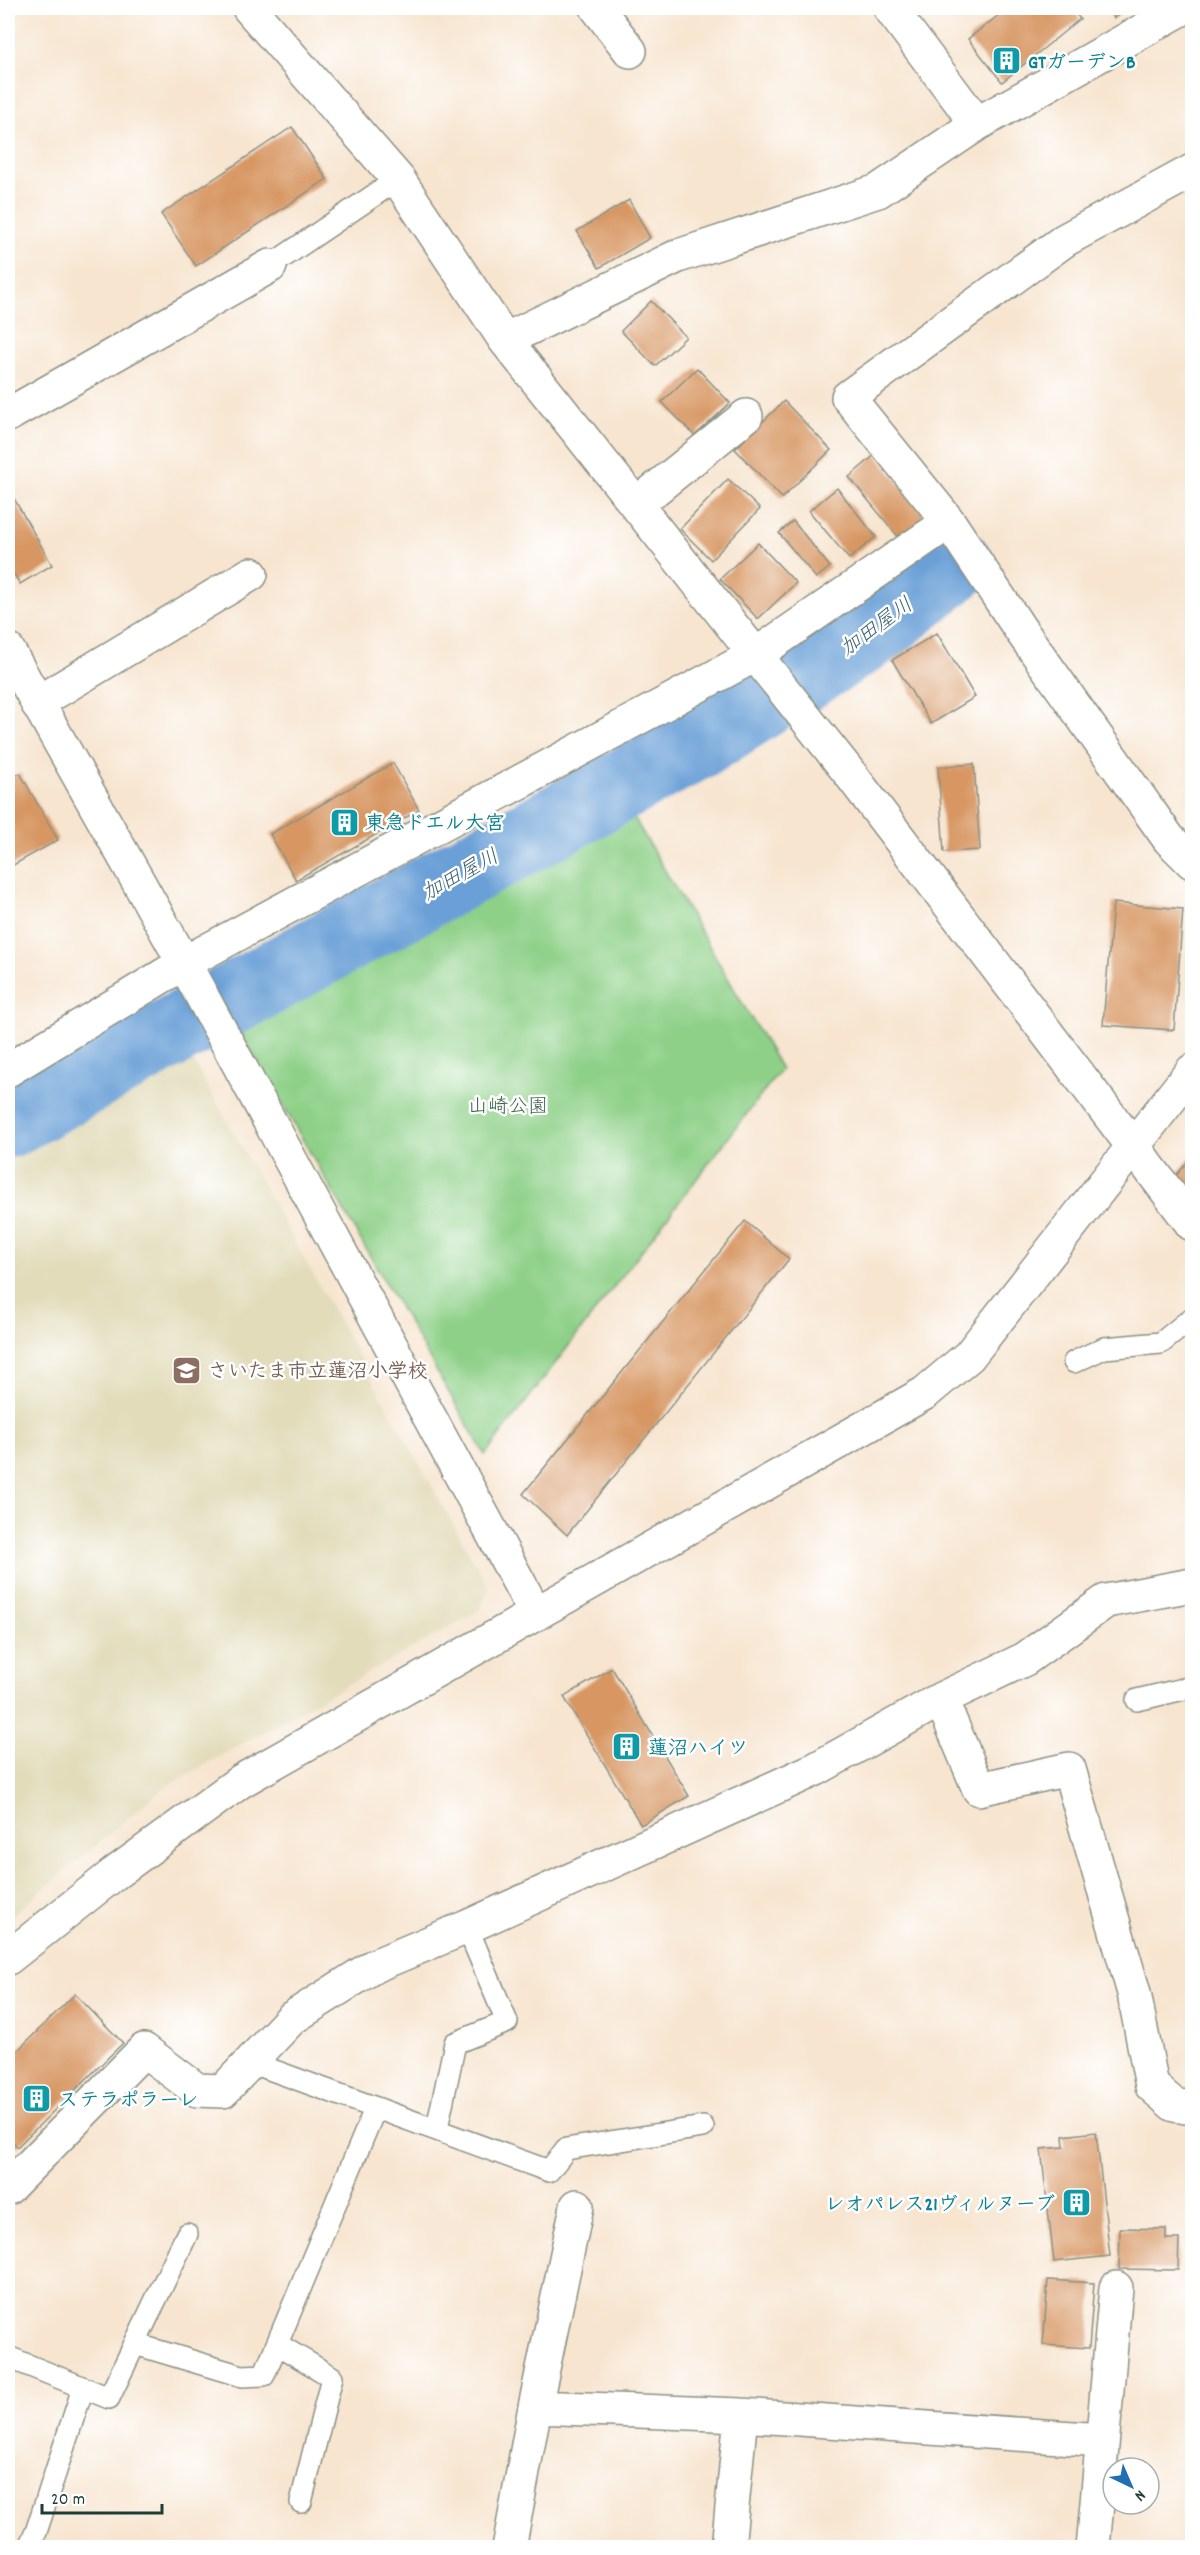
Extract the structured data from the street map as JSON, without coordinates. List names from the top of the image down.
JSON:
{
  "water": ["加田屋川"],
  "parks": ["山崎公園"],
  "places": {
    "building": [
      "GTガーデンB",
      "東急ドエル大宮",
      "蓮沼ハイツ",
      "ステラポラーレ",
      "レオパレス21ヴィルヌーブ"
    ],
    "school or university": ["さいたま市立蓮沼小学校"]
  },
  "scale_bar": "20 m",
  "north": "bottom right"
}
